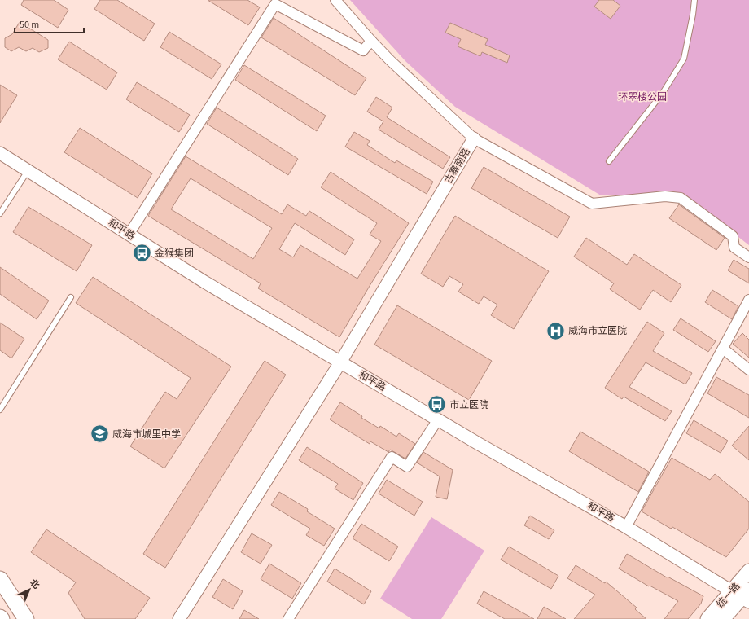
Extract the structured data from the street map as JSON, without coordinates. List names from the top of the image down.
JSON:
{
  "streets": {
    "main road": ["统一路"],
    "street": ["古寨南路", "和平路"]
  },
  "crossings": [
    ["古寨南路", "和平路"],
    ["和平路", "统一路"]
  ],
  "parks": ["环翠楼公园"],
  "places": {
    "bus stop": ["金猴集团", "市立医院"],
    "hospital": ["威海市立医院"],
    "school or university": ["威海市城里中学"]
  },
  "scale_bar": "50 m",
  "north": "top right"
}
